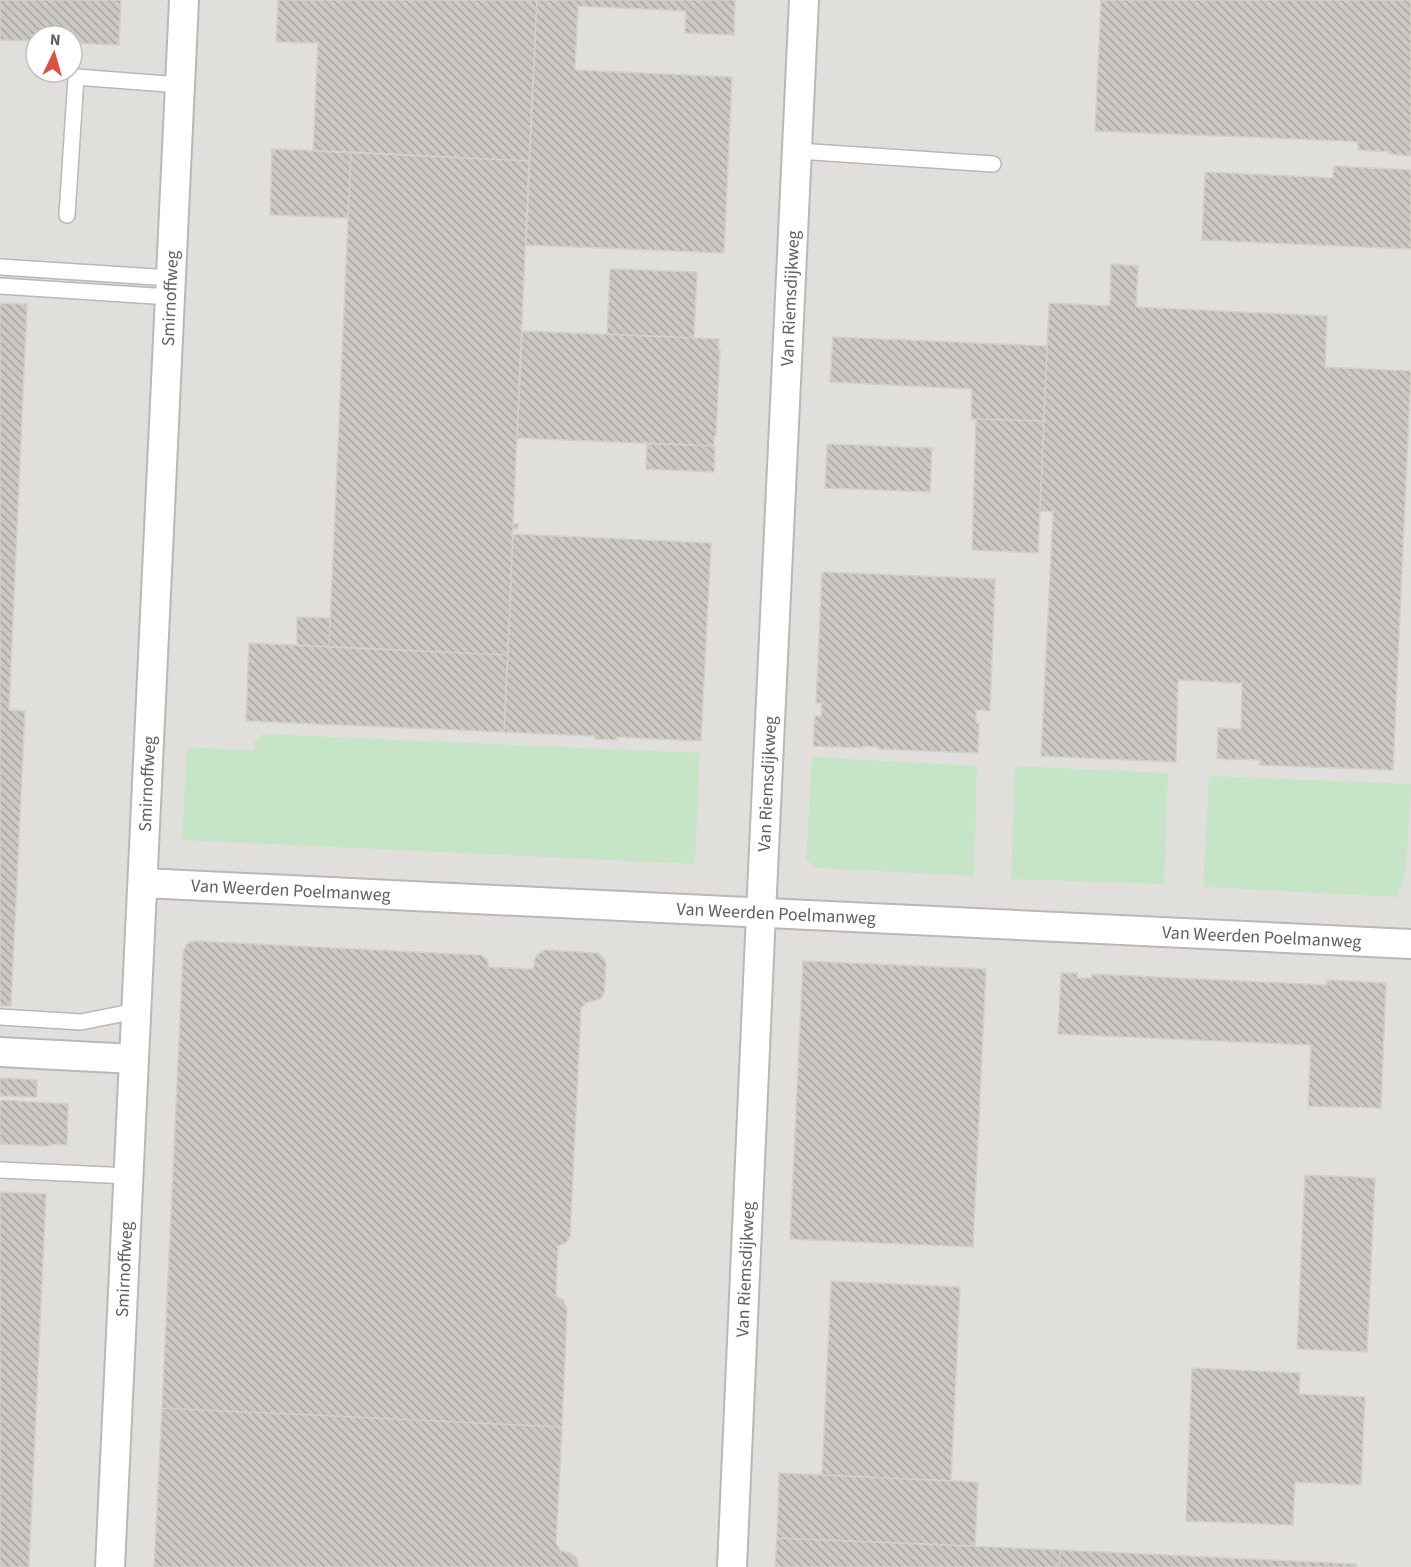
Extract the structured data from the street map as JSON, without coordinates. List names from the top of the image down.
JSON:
{
  "streets": {
    "street": ["Smirnoffweg", "Van Riemsdijkweg", "Van Weerden Poelmanweg"]
  },
  "crossings": [
    ["Smirnoffweg", "Van Weerden Poelmanweg"],
    ["Van Riemsdijkweg", "Van Weerden Poelmanweg"]
  ],
  "north": "top"
}
